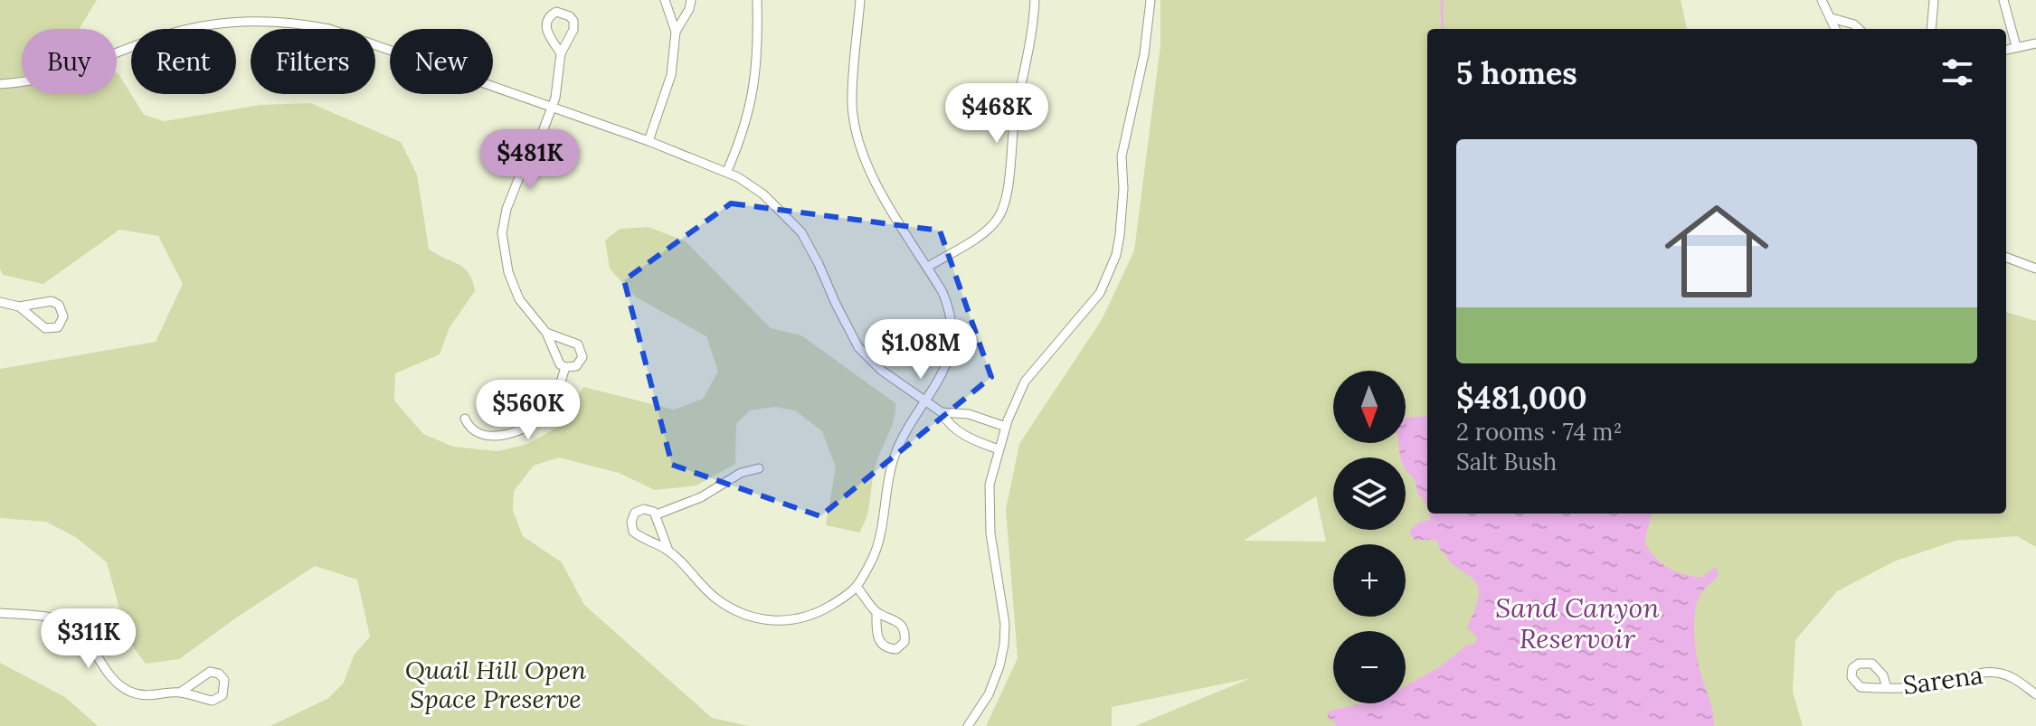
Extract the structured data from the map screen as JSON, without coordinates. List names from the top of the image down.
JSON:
{
  "streets": {
    "street": ["Sarena"]
  },
  "water": ["Sand Canyon Reservoir"],
  "parks": ["Quail Hill Open Space Preserve"],
  "north": "bottom",
  "page": {
    "chip": [
      "Buy",
      "Rent",
      "Filters",
      "New"
    ],
    "heading": "5 homes",
    "price": [
      "$468K",
      "$481K",
      "$1.08M",
      "$560K",
      "$311K"
    ],
    "list": [
      {
        "name": "$481,000",
        "note": "2 rooms · 74 m² · Salt Bush"
      }
    ],
    "map_buttons": ["+", "−"]
  }
}
